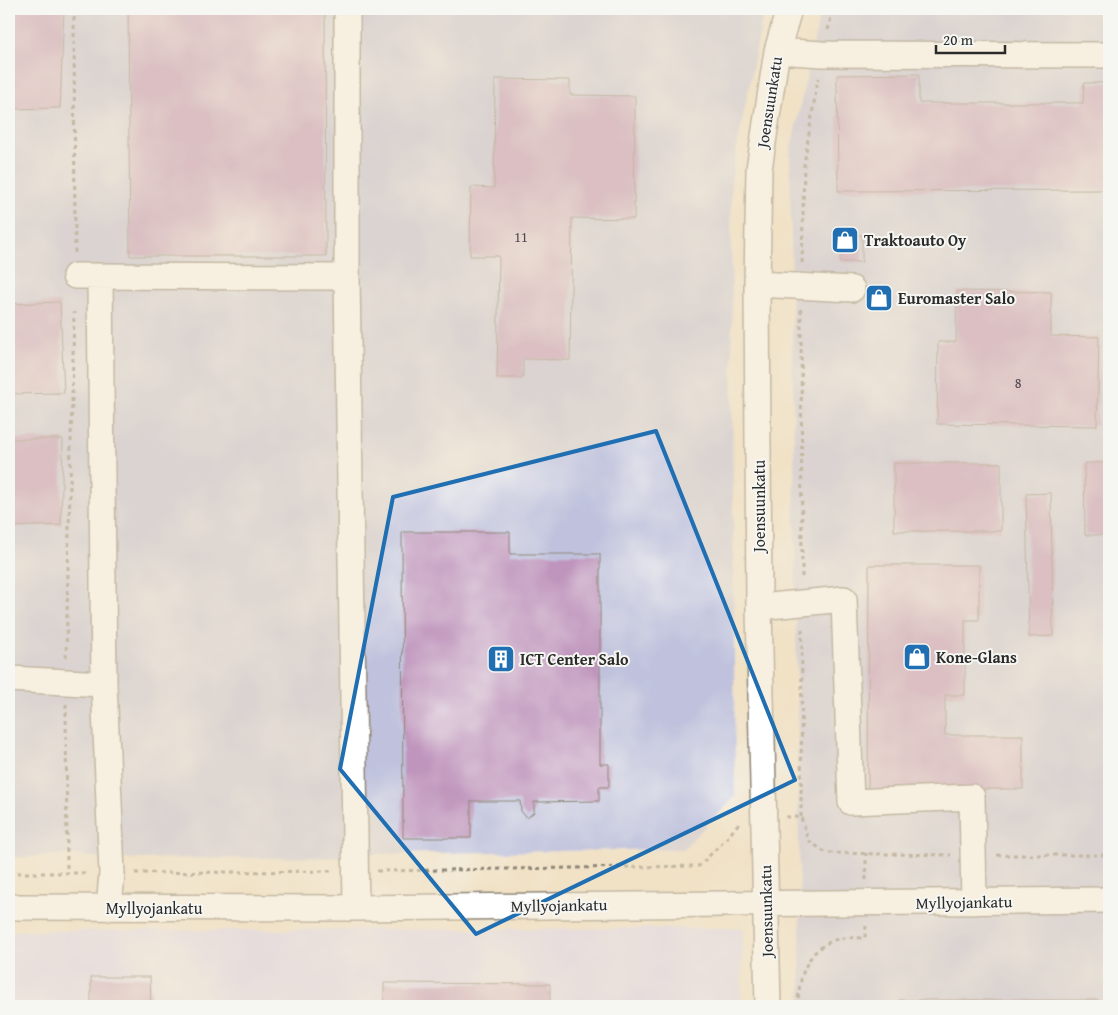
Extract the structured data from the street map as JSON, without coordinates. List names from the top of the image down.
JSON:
{
  "streets": {
    "street": ["Joensuunkatu", "Myllyojankatu"]
  },
  "crossings": [
    ["Joensuunkatu", "Myllyojankatu"]
  ],
  "places": {
    "shop": ["Traktoauto Oy", "Euromaster Salo", "Kone-Glans"],
    "building": ["ICT Center Salo"]
  },
  "house_numbers": ["11", "8"],
  "scale_bar": "20 m"
}
